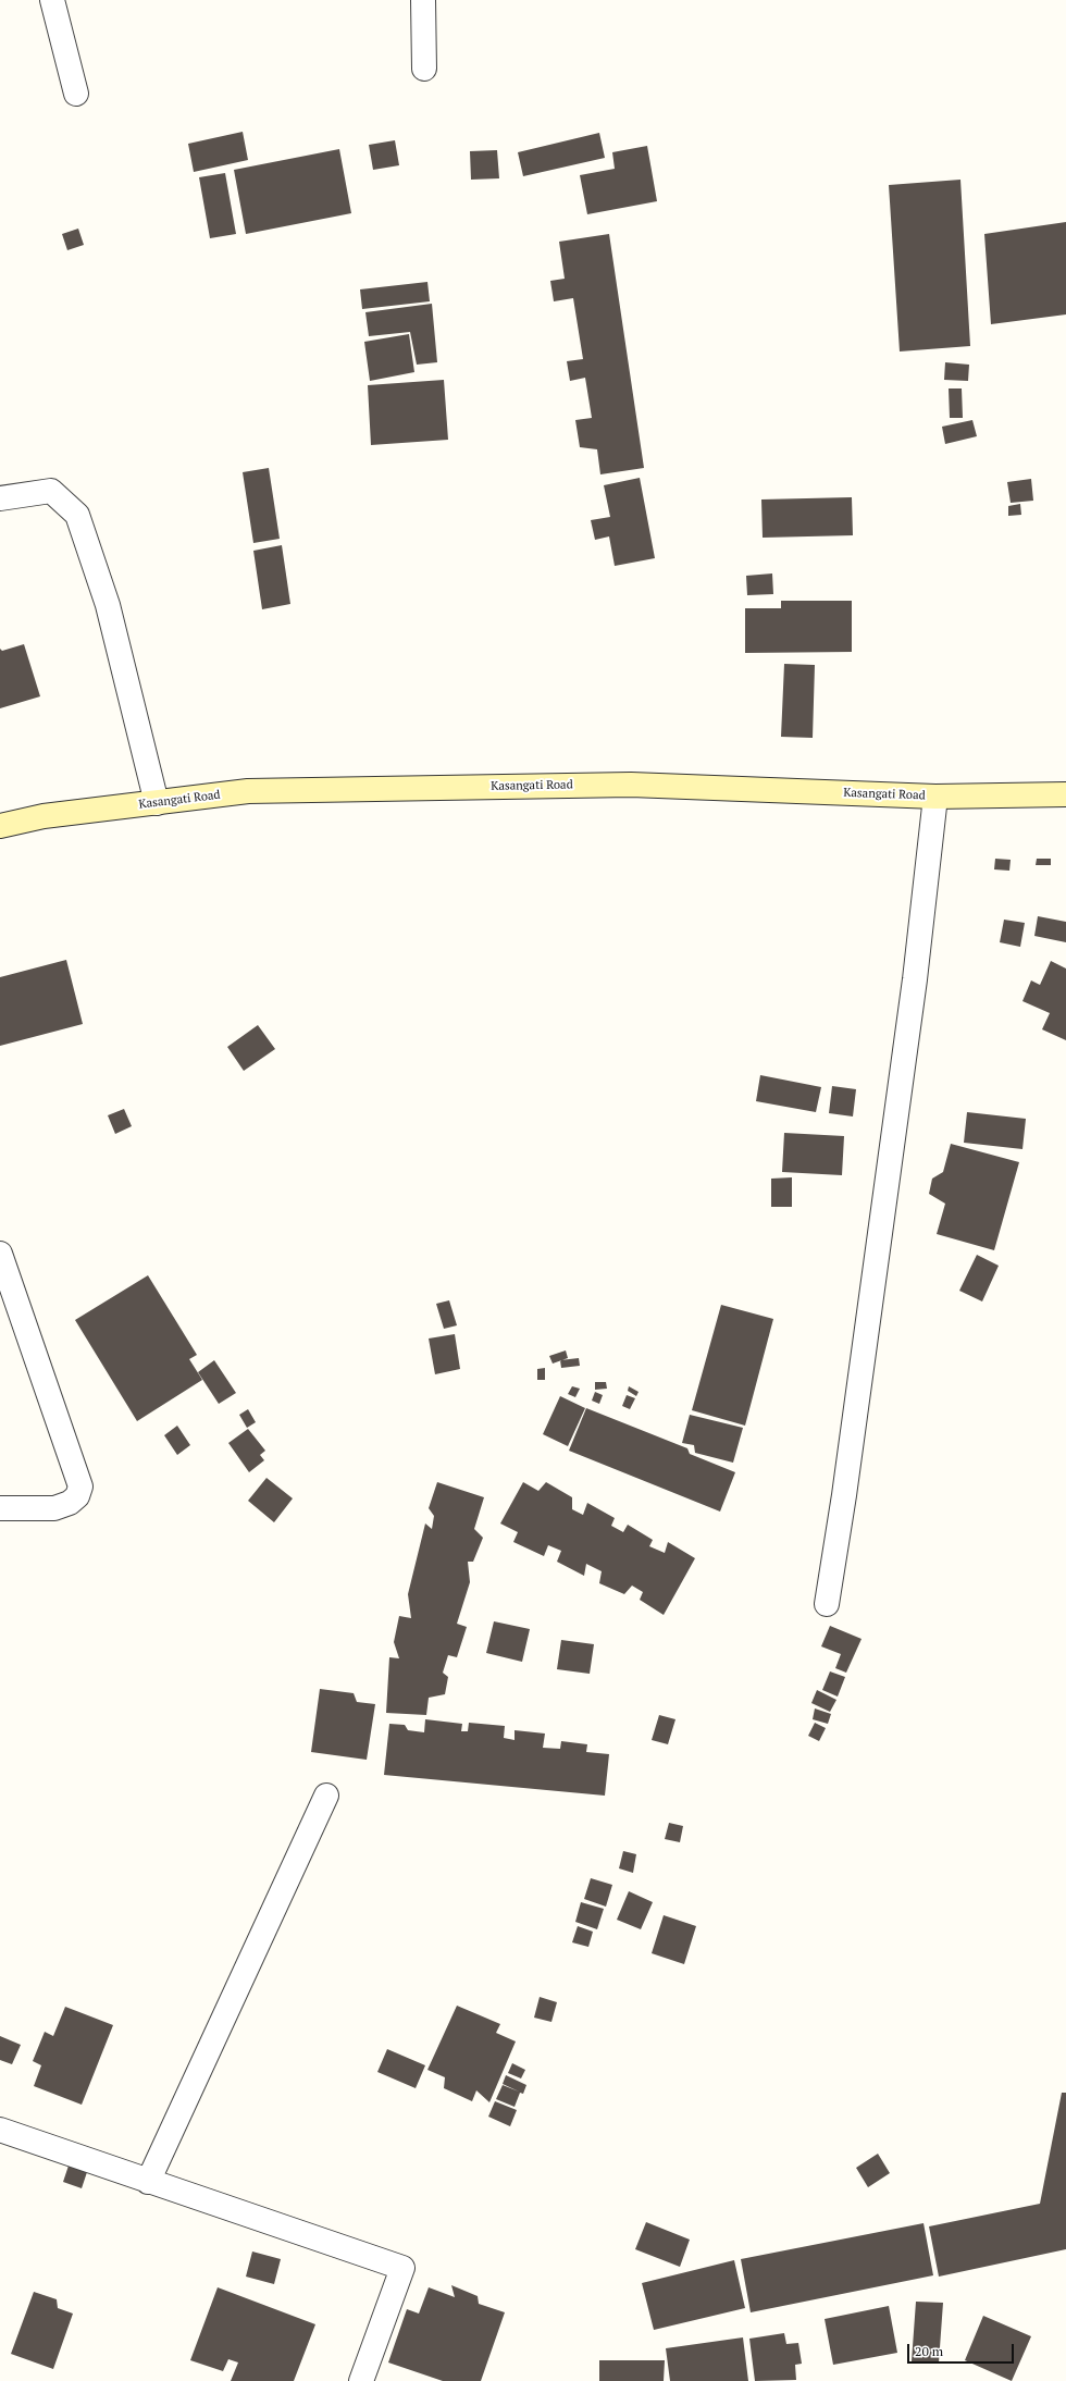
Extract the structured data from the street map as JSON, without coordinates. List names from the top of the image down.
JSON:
{
  "streets": {
    "street": ["Kasangati Road"]
  },
  "scale_bar": "20 m"
}
